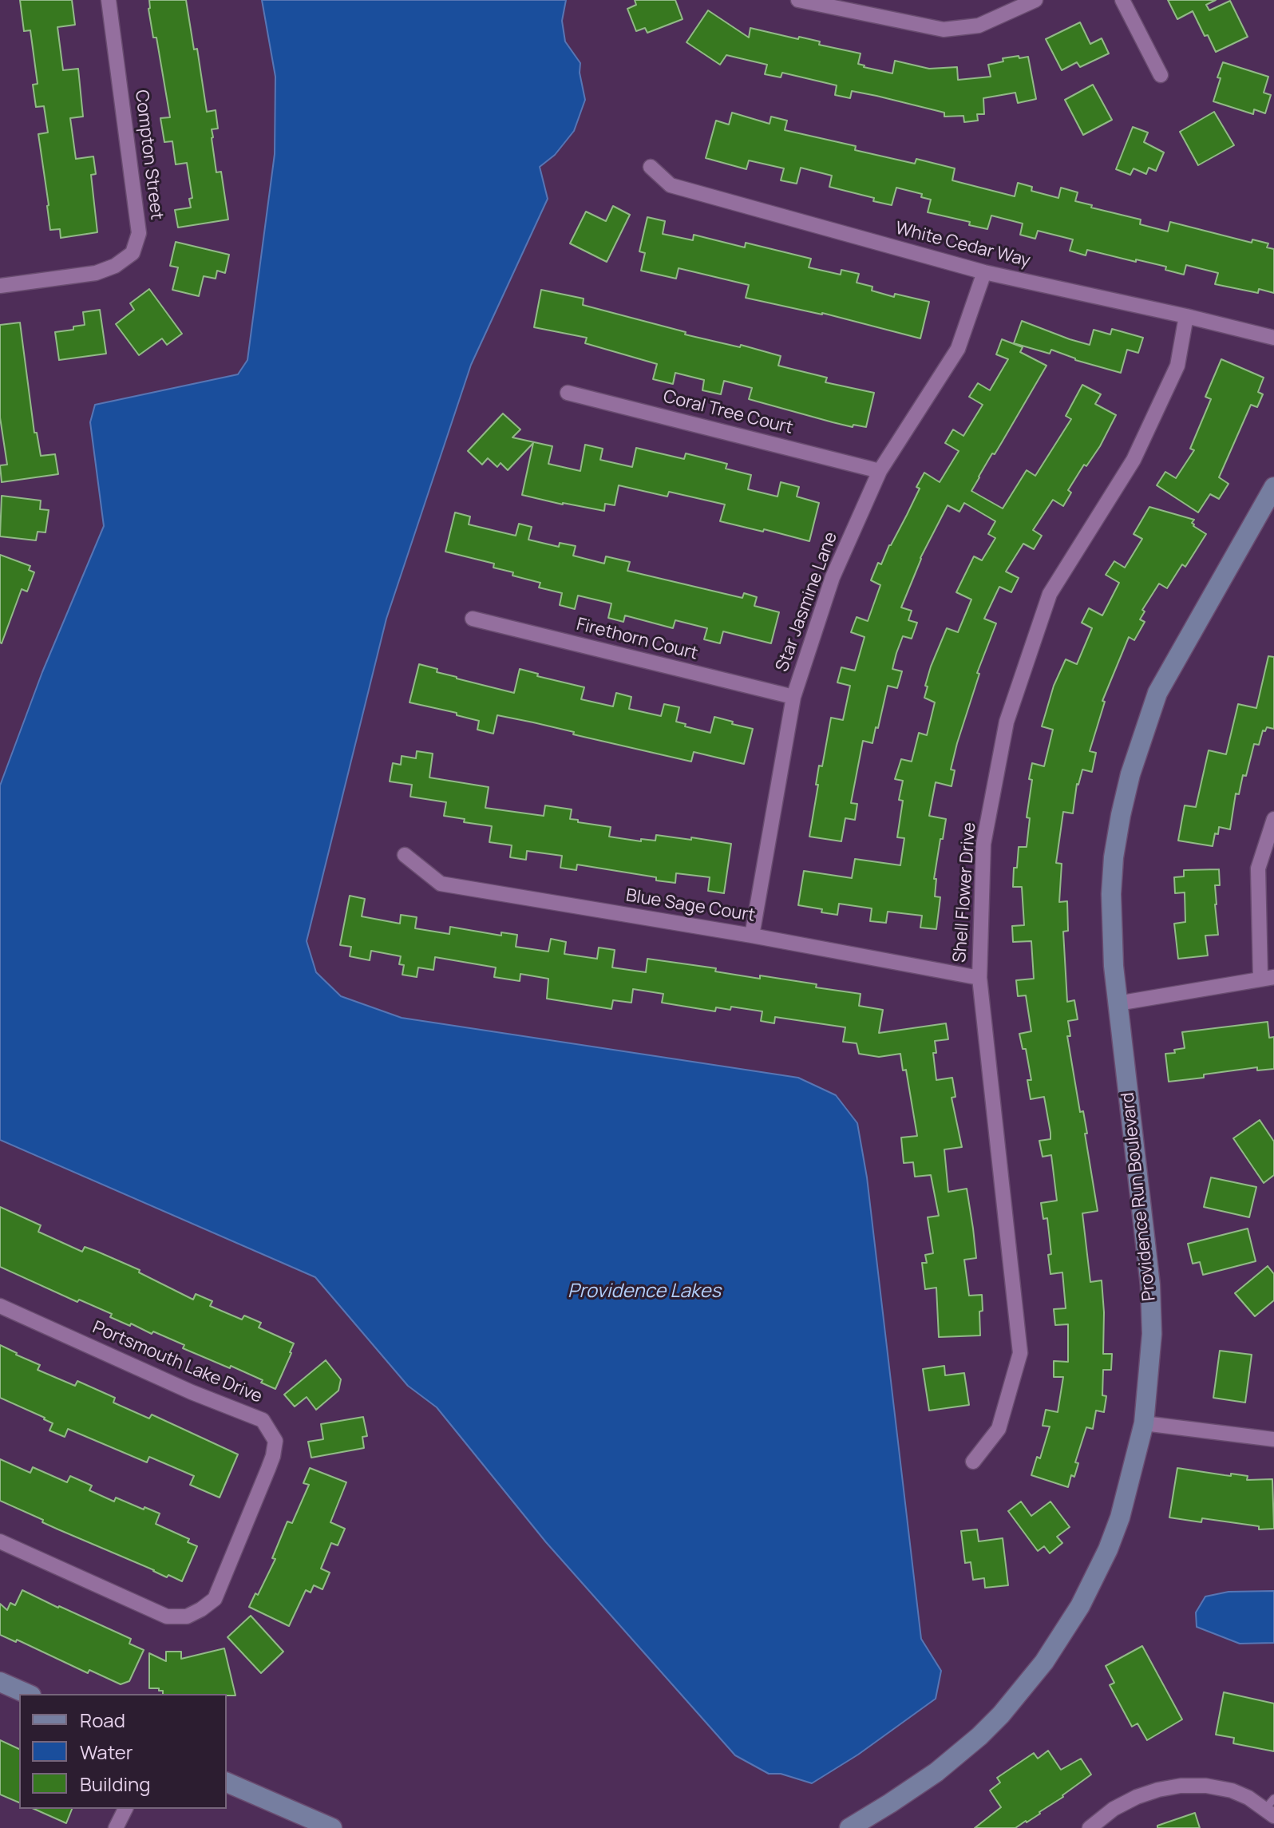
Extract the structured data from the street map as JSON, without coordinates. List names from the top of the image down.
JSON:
{
  "streets": {
    "street": [
      "Compton Street",
      "White Cedar Way",
      "Coral Tree Court",
      "Star Jasmine Lane",
      "Firethorn Court",
      "Shell Flower Drive",
      "Blue Sage Court",
      "Providence Run Boulevard",
      "Portsmouth Lake Drive"
    ]
  },
  "crossings": [
    ["White Cedar Way", "Star Jasmine Lane"],
    ["White Cedar Way", "Shell Flower Drive"],
    ["Coral Tree Court", "Star Jasmine Lane"],
    ["Star Jasmine Lane", "Firethorn Court"],
    ["Star Jasmine Lane", "Blue Sage Court"],
    ["Shell Flower Drive", "Blue Sage Court"]
  ],
  "water": ["Providence Lakes"],
  "legend": ["Road", "Water", "Building"]
}
